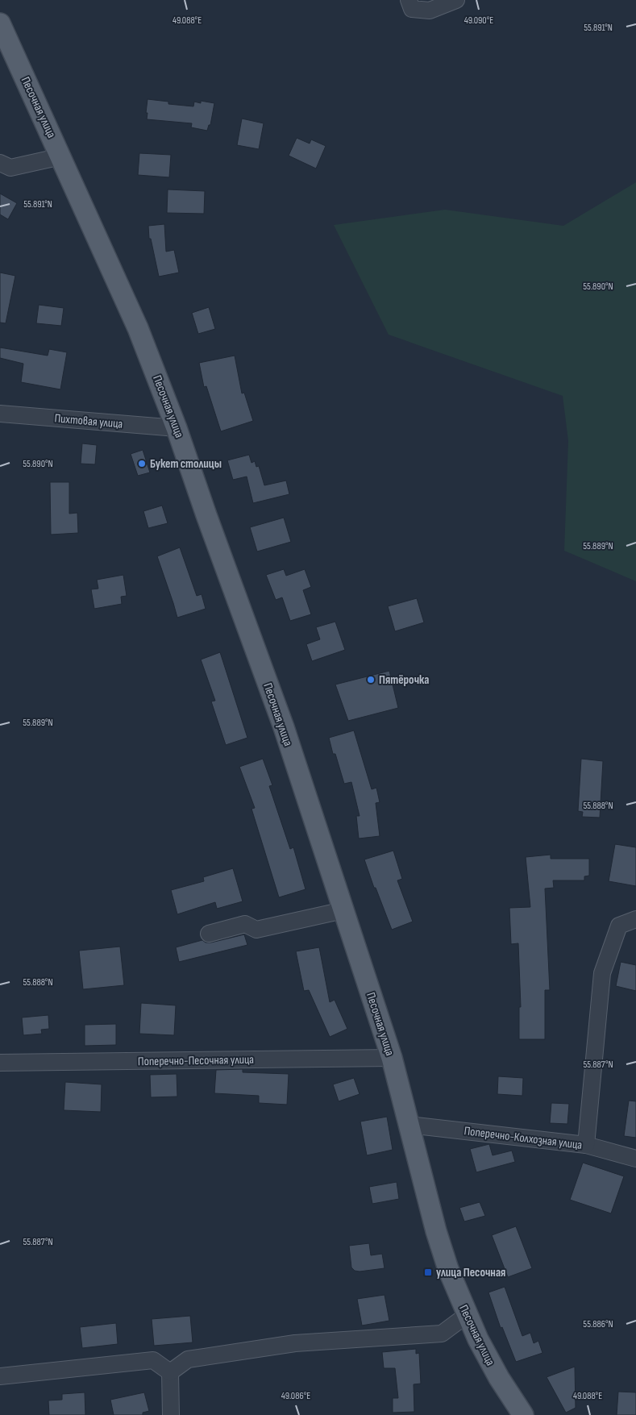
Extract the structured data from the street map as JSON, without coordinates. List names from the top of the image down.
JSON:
{
  "streets": {
    "main road": ["Песочная улица"],
    "street": ["Пихтовая улица", "Поперечно-Песочная улица", "Поперечно-Колхозная улица"]
  },
  "crossings": [
    ["Песочная улица", "Пихтовая улица"],
    ["Песочная улица", "Поперечно-Песочная улица"],
    ["Песочная улица", "Поперечно-Колхозная улица"]
  ],
  "places": {
    "other": ["Букет столицы", "Пятёрочка"],
    "transit": ["улица Песочная"]
  },
  "coordinates": [
    "49.088°E",
    "49.090°E",
    "55.891°N",
    "55.890°N",
    "55.889°N",
    "55.888°N",
    "55.887°N",
    "55.886°N",
    "49.086°E"
  ]
}
